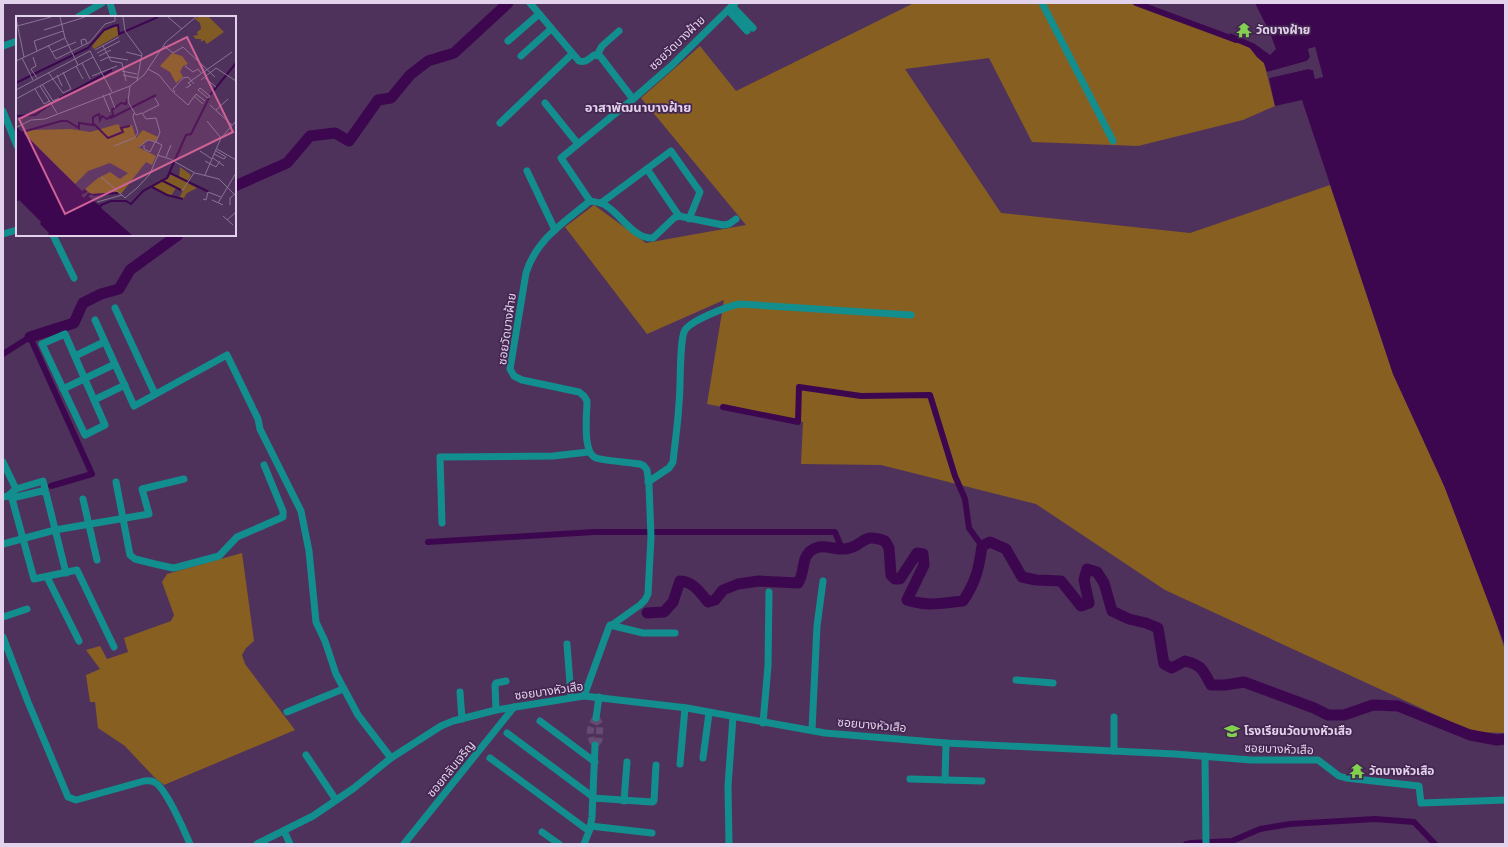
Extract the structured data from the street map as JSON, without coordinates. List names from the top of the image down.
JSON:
{
  "streets": {
    "street": ["ซอยวัดบางฝ้าย", "ซอยบางหัวเสือ", "ซอยกลับเจริญ"]
  },
  "crossings": [
    ["ซอยบางหัวเสือ", "ซอยกลับเจริญ"]
  ],
  "districts": ["อาสาพัฒนาบางฝ้าย"],
  "places": {
    "temple": ["วัดบางฝ้าย", "วัดบางหัวเสือ"],
    "school or university": ["โรงเรียนวัดบางหัวเสือ"]
  }
}
